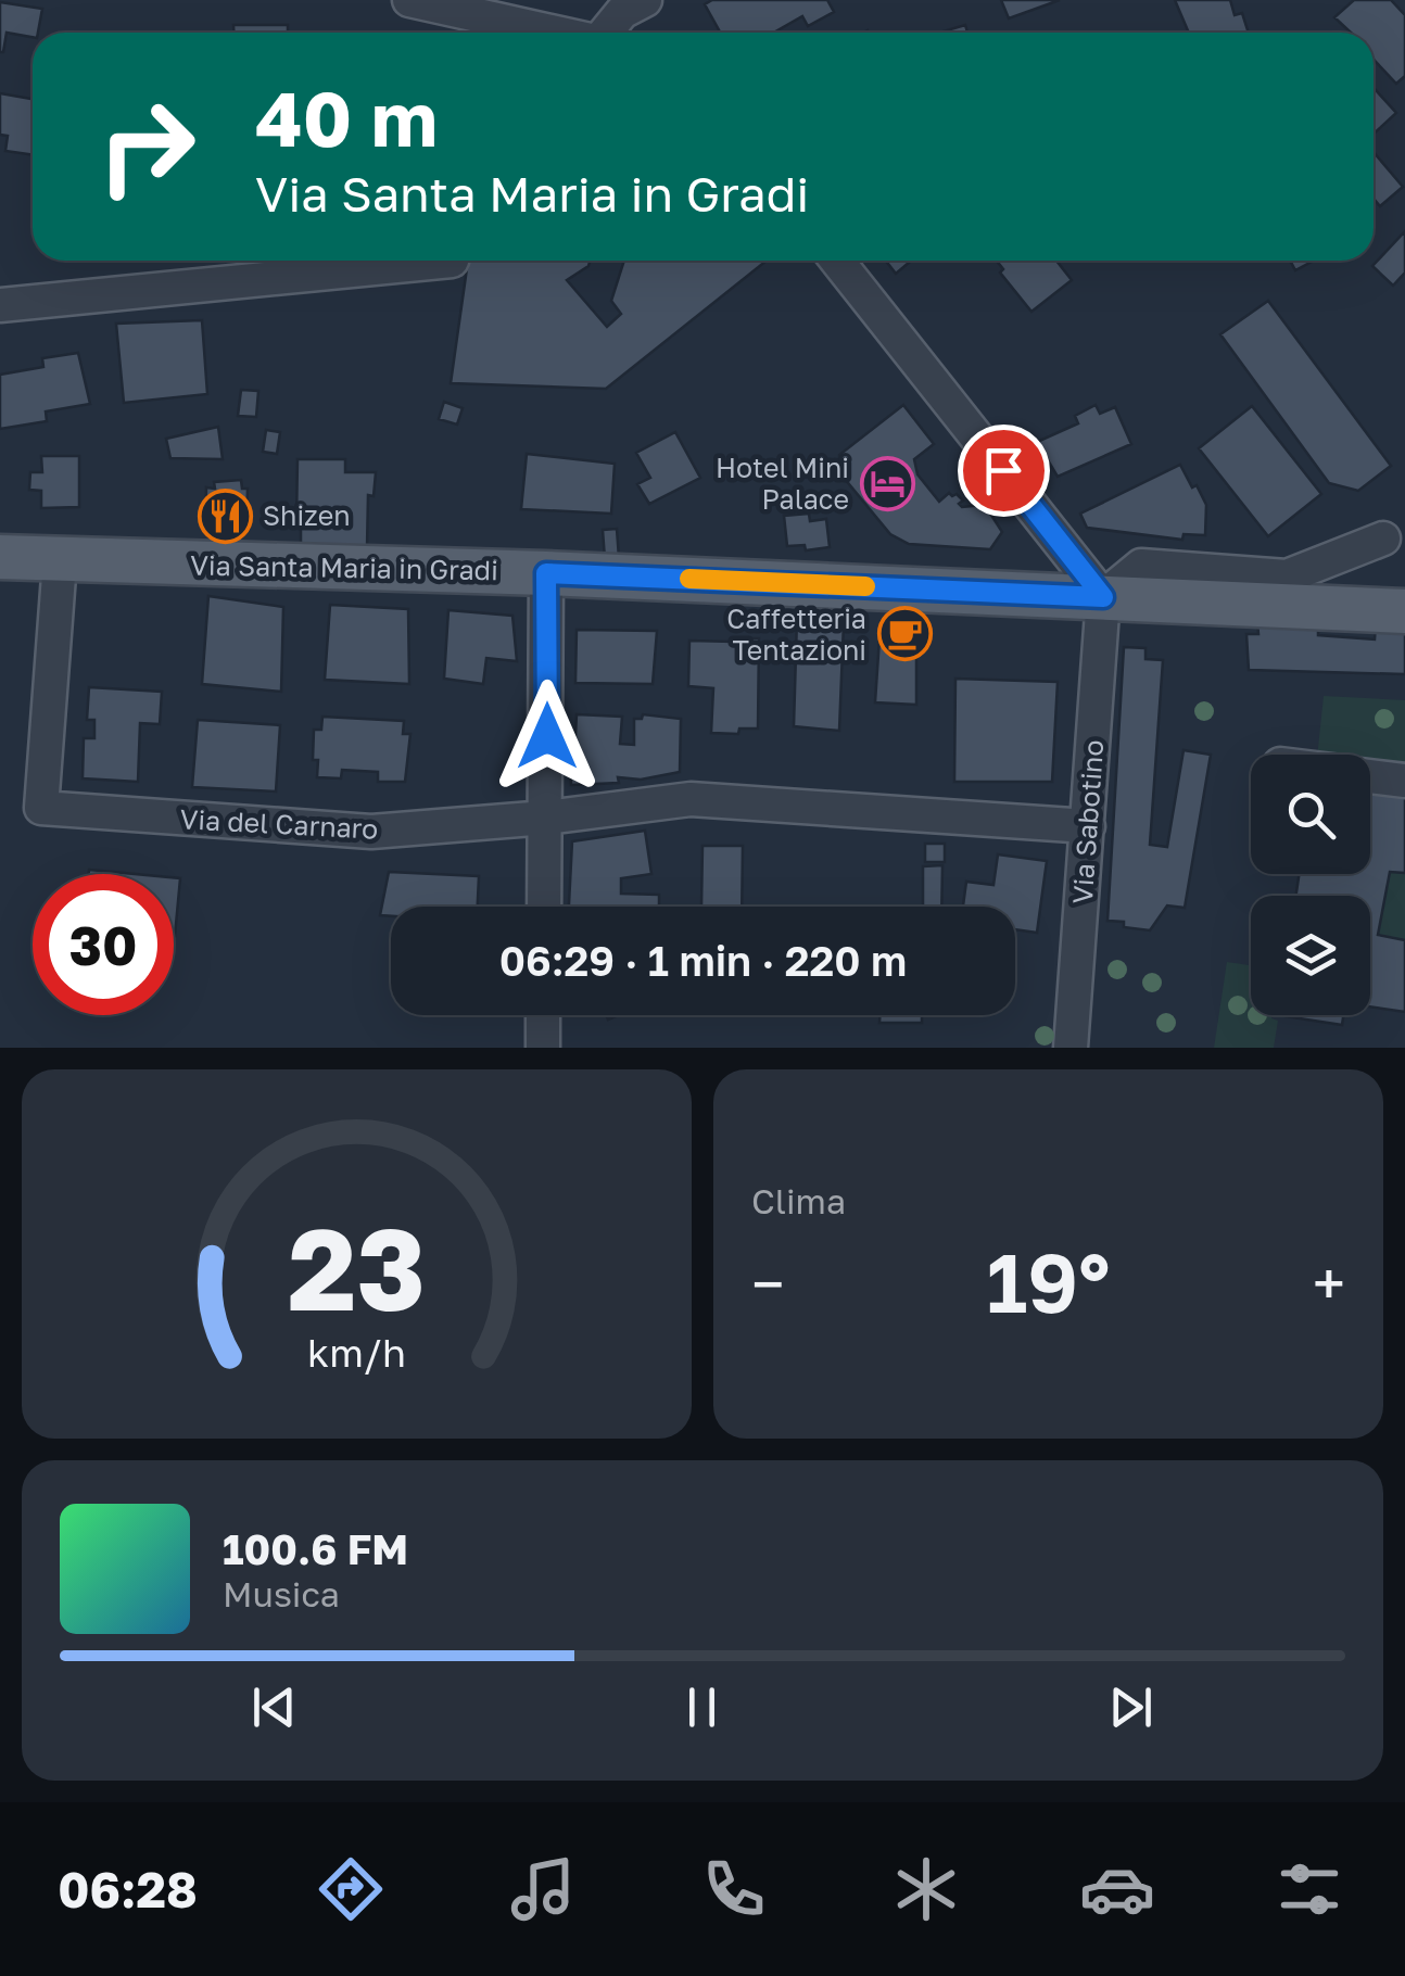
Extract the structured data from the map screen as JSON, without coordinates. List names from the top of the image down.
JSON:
{
  "streets": {
    "main road": ["Via Santa Maria in Gradi"],
    "street": ["Via Sabotino", "Via del Carnaro"]
  },
  "crossings": [
    ["Via Santa Maria in Gradi", "Via Sabotino"],
    ["Via Santa Maria in Gradi", "Via del Carnaro"],
    ["Via Sabotino", "Via del Carnaro"]
  ],
  "places": {
    "hotel": ["Hotel Mini Palace"],
    "restaurant": ["Shizen"],
    "cafe": ["Caffetteria Tentazioni"]
  },
  "page": {
    "turn": ["40 m", "Via Santa Maria in Gradi"],
    "limit": "30",
    "trip": "06:29 · 1 min · 220 m",
    "tile": "Clima",
    "heat": ["−", "19°", "+"],
    "song": ["100.6 FM", "Musica"],
    "tabs": "06:28",
    "gauge": ["23", "km/h"]
  }
}
